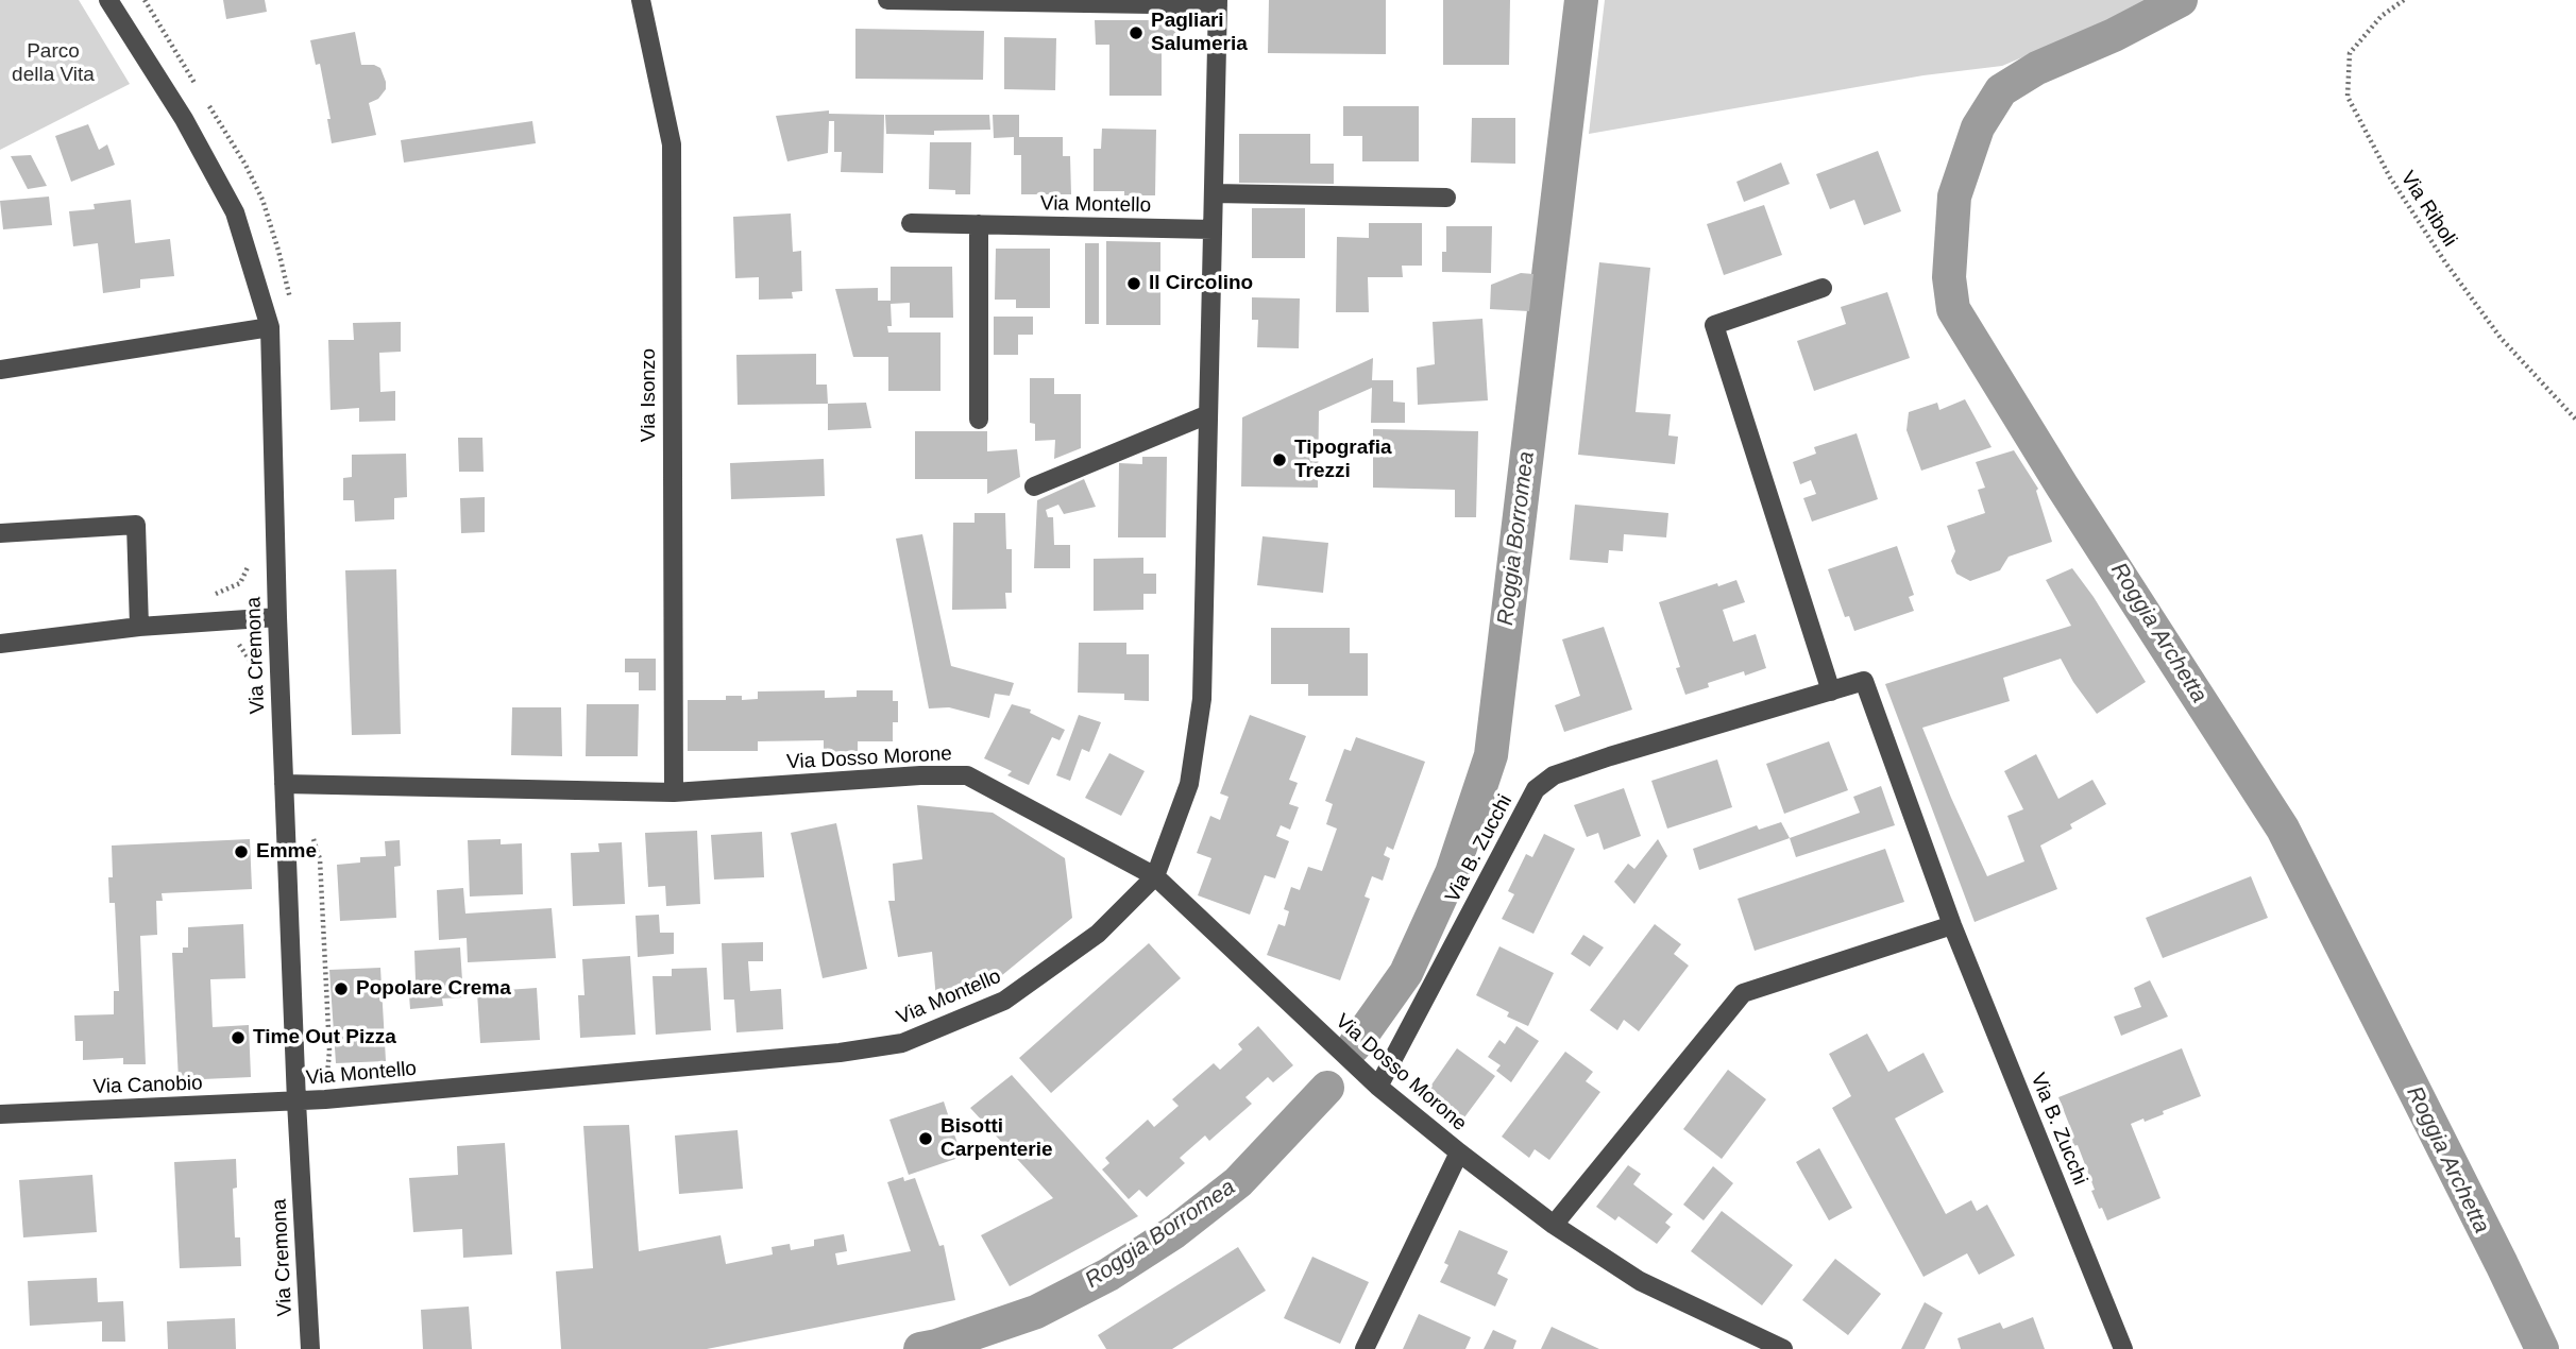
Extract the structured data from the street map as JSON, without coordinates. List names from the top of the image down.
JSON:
{
  "streets": {
    "street": [
      "Via Montello",
      "Via Isonzo",
      "Via Cremona",
      "Via Dosso Morone",
      "Via B. Zucchi",
      "Via Canobio"
    ],
    "path": ["Via Riboli"]
  },
  "crossings": [
    ["Via Montello", "Via Cremona"],
    ["Via Montello", "Via Dosso Morone"],
    ["Via Montello", "Via Canobio"],
    ["Via Isonzo", "Via Dosso Morone"],
    ["Via Cremona", "Via Dosso Morone"],
    ["Via Cremona", "Via Canobio"],
    ["Via Dosso Morone", "Via B. Zucchi"]
  ],
  "water": ["Roggia Borromea", "Roggia Archetta"],
  "parks": ["Parco della Vita"],
  "places": [
    "Pagliari Salumeria",
    "Il Circolino",
    "Tipografia Trezzi",
    "Emme",
    "Popolare Crema",
    "Time Out Pizza",
    "Bisotti Carpenterie"
  ]
}
